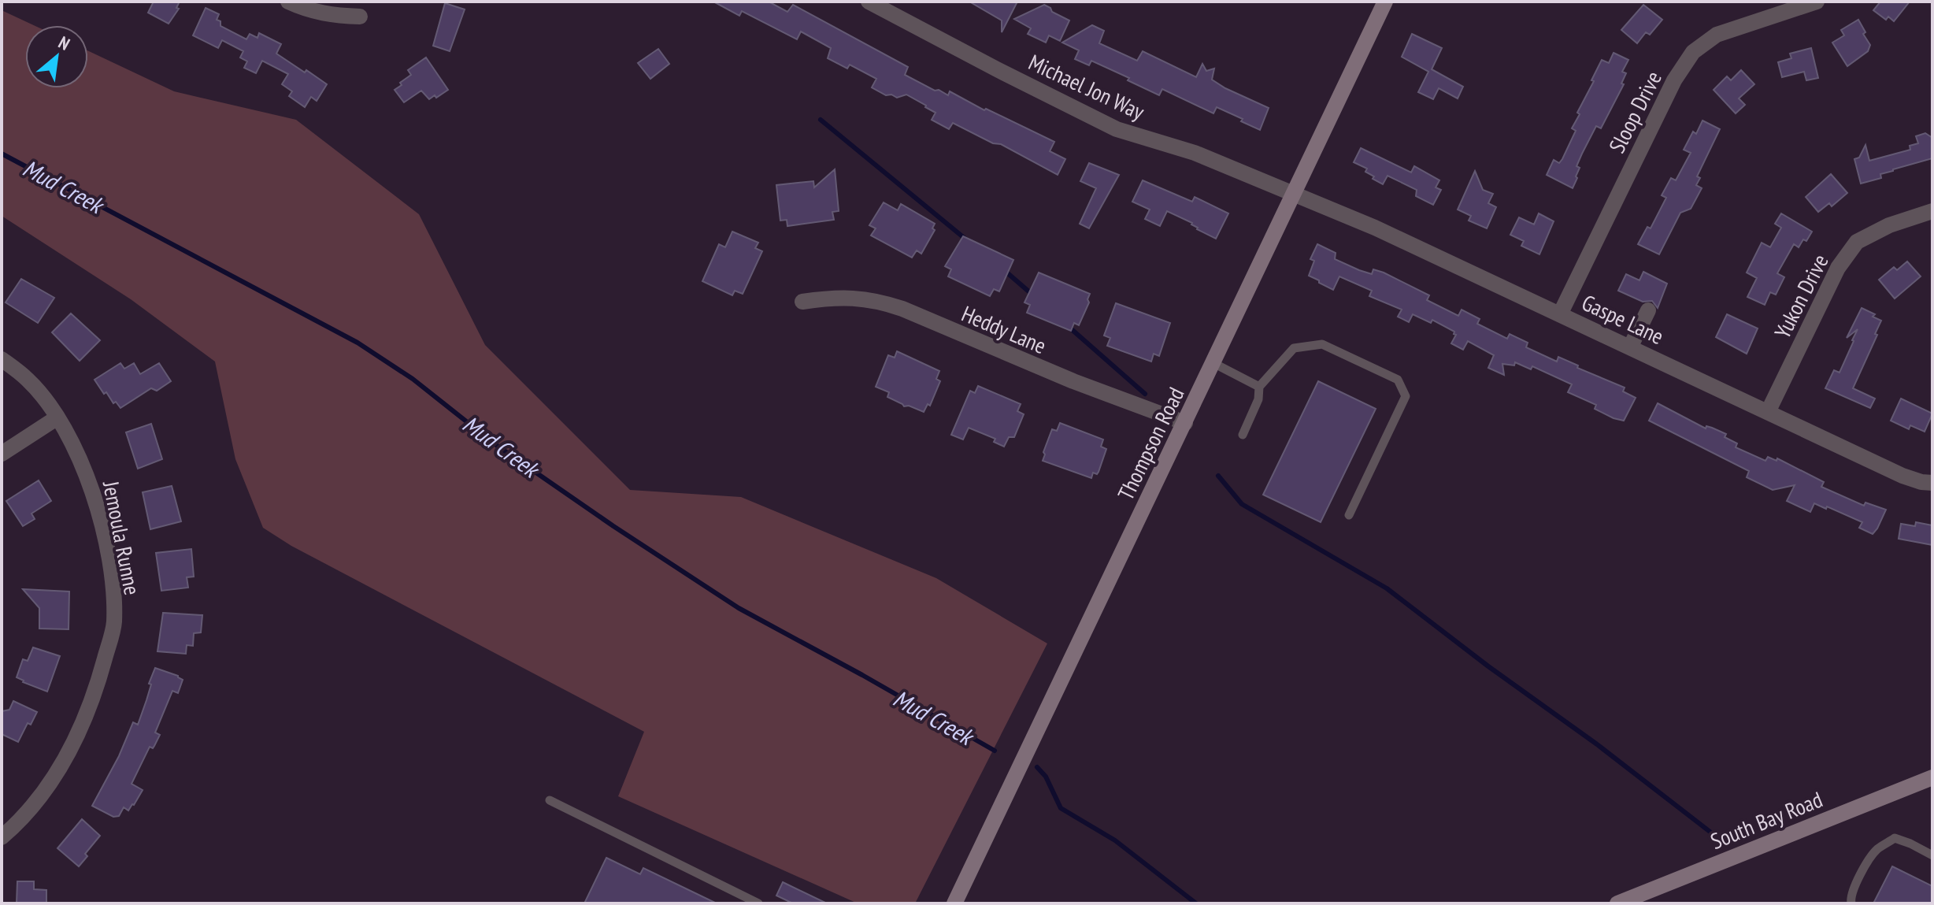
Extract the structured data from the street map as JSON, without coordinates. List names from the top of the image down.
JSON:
{
  "streets": {
    "street": [
      "Michael Jon Way",
      "Sloop Drive",
      "Yukon Drive",
      "Gaspe Lane",
      "Heddy Lane",
      "Thompson Road",
      "Jemoula Runne",
      "South Bay Road"
    ]
  },
  "crossings": [
    ["Michael Jon Way", "Gaspe Lane"],
    ["Michael Jon Way", "Thompson Road"],
    ["Sloop Drive", "Gaspe Lane"],
    ["Yukon Drive", "Gaspe Lane"],
    ["Gaspe Lane", "Thompson Road"],
    ["Heddy Lane", "Thompson Road"]
  ],
  "water": ["Mud Creek"],
  "north": "top right"
}
